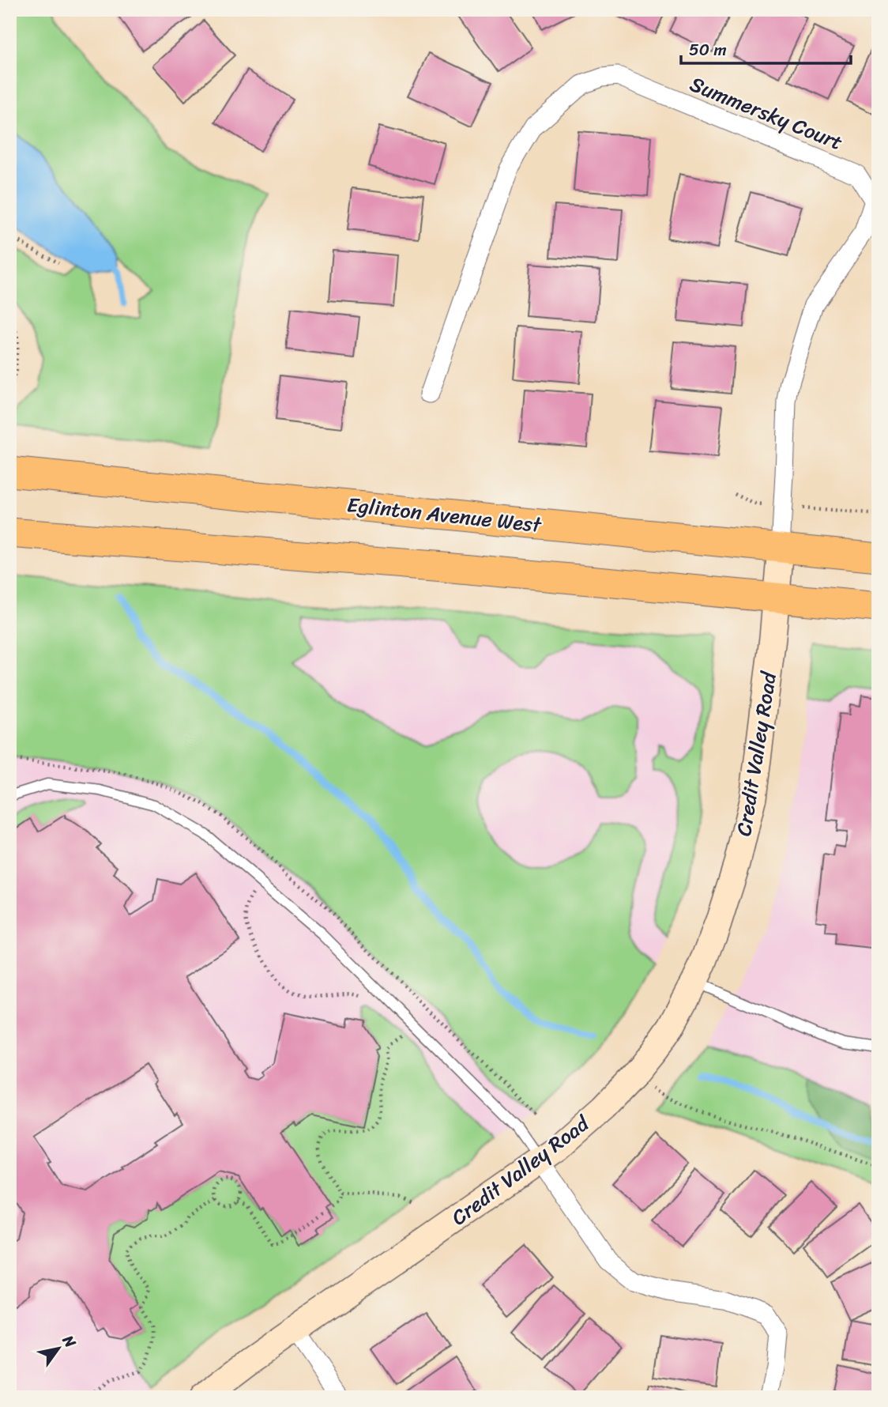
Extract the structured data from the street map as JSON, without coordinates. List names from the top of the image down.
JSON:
{
  "streets": {
    "main road": ["Eglinton Avenue West"],
    "street": ["Summersky Court", "Credit Valley Road"]
  },
  "crossings": [
    ["Summersky Court", "Eglinton Avenue West"],
    ["Summersky Court", "Credit Valley Road"],
    ["Eglinton Avenue West", "Credit Valley Road"]
  ],
  "scale_bar": "50 m",
  "north": "top right"
}
